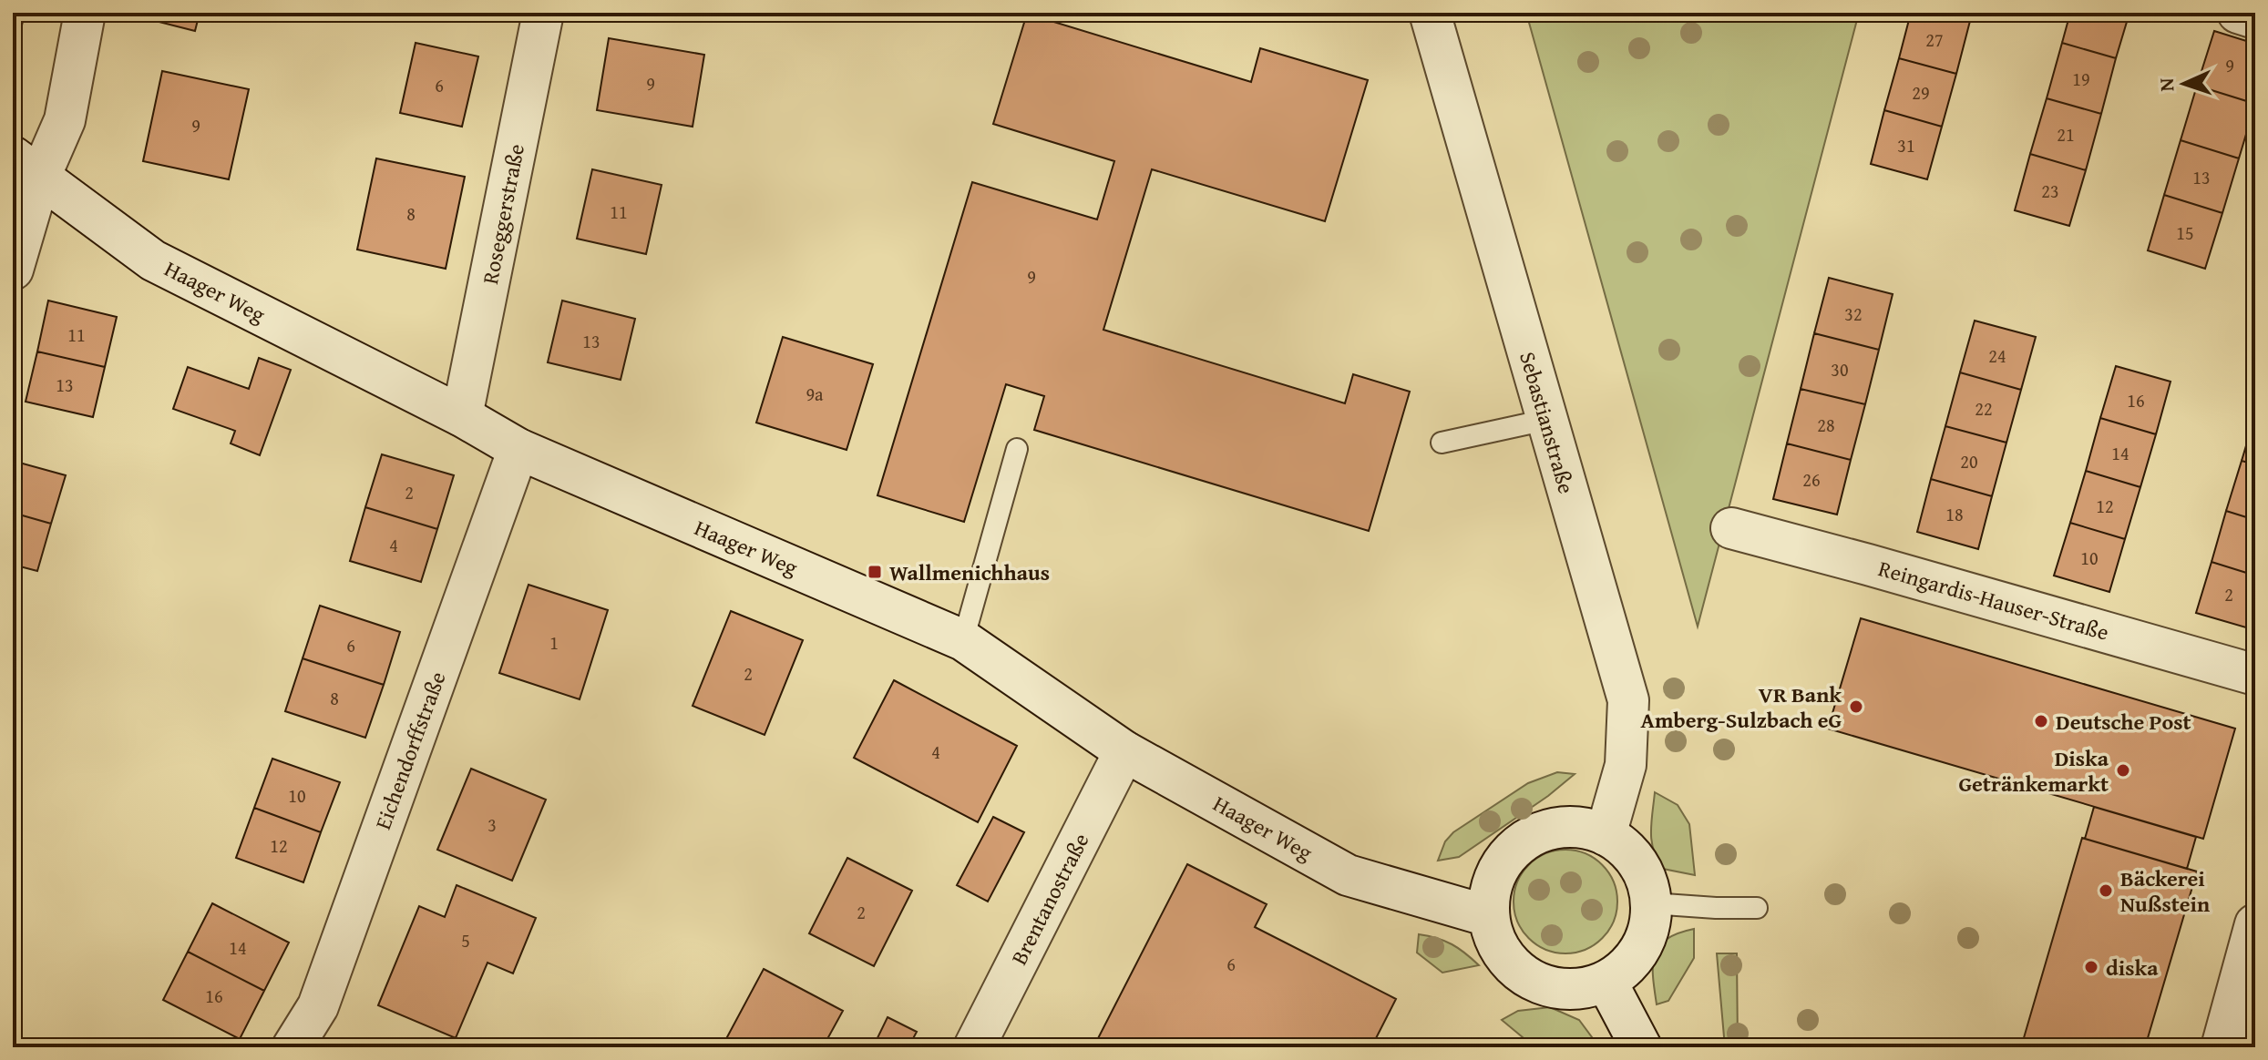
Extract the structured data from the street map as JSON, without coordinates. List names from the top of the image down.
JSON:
{
  "streets": {
    "street": [
      "Roseggerstraße",
      "Haager Weg",
      "Sebastianstraße",
      "Reingardis-Hauser-Straße",
      "Eichendorffstraße",
      "Brentanostraße"
    ]
  },
  "crossings": [
    ["Roseggerstraße", "Haager Weg"],
    ["Haager Weg", "Sebastianstraße"],
    ["Haager Weg", "Eichendorffstraße"],
    ["Haager Weg", "Brentanostraße"]
  ],
  "places": {
    "transit": ["Wallmenichhaus"],
    "other": [
      "VR Bank Amberg-Sulzbach eG",
      "Deutsche Post",
      "Diska Getränkemarkt",
      "Bäckerei Nußstein",
      "diska"
    ]
  },
  "house_numbers": [
    "27",
    "9",
    "19",
    "9",
    "6",
    "29",
    "9",
    "21",
    "31",
    "13",
    "23",
    "11",
    "8",
    "15",
    "9",
    "32",
    "11",
    "13",
    "24",
    "30",
    "13",
    "9a",
    "16",
    "22",
    "28",
    "14",
    "20",
    "26",
    "2",
    "12",
    "18",
    "4",
    "10",
    "2",
    "1",
    "6",
    "2",
    "8",
    "4",
    "10",
    "3",
    "12",
    "2",
    "5",
    "14",
    "6",
    "16"
  ],
  "north": "left"
}
